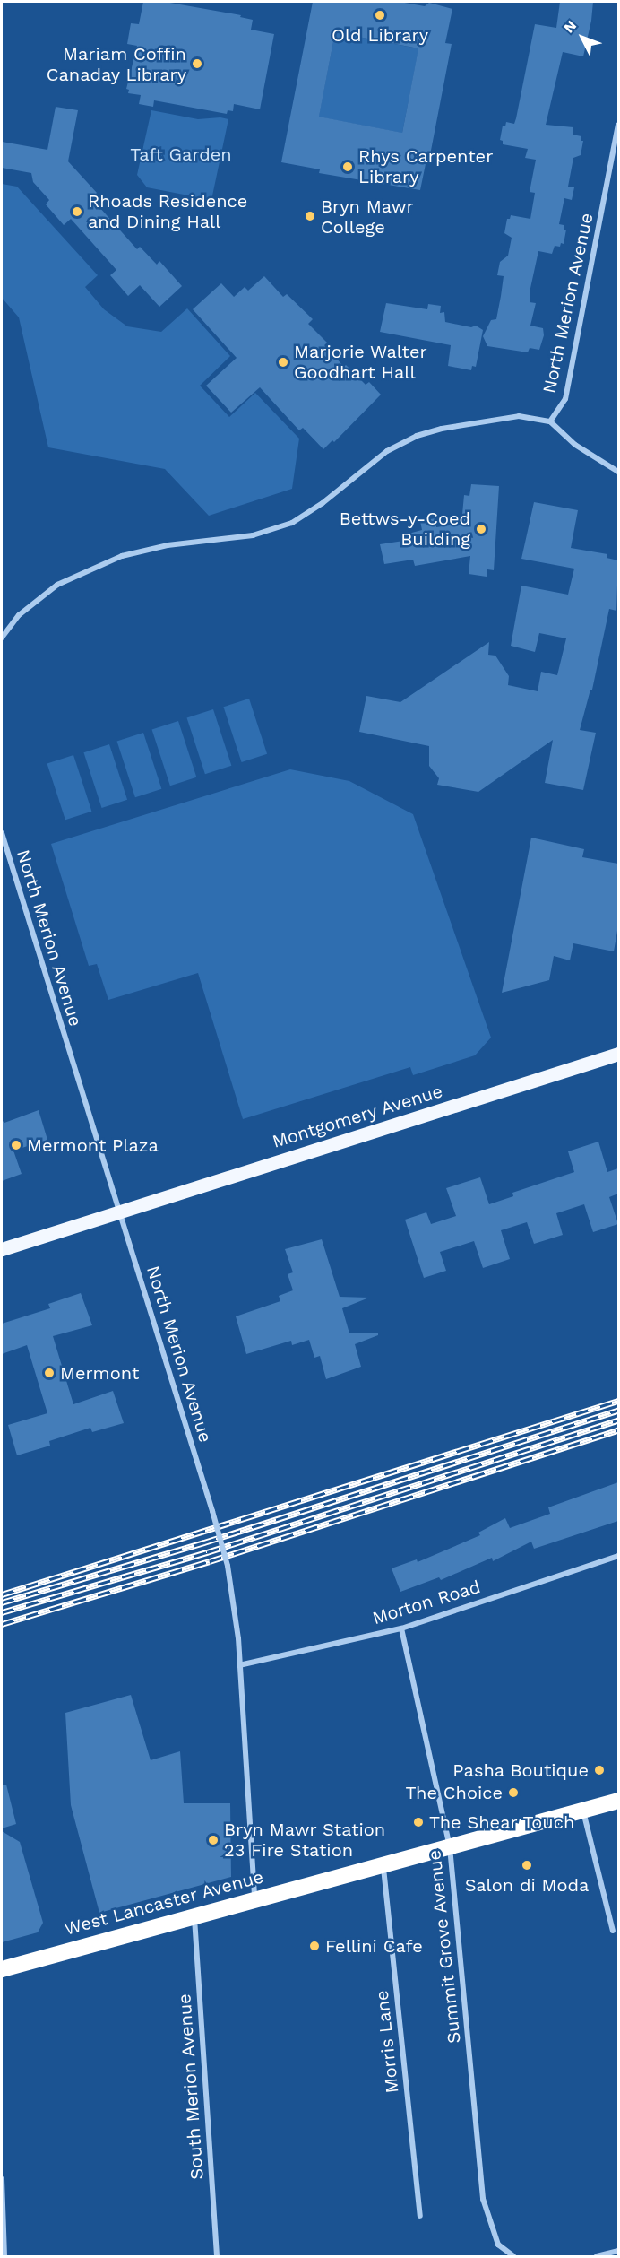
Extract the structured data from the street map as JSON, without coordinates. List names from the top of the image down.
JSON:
{
  "streets": {
    "highway": ["West Lancaster Avenue"],
    "main road": ["Montgomery Avenue"],
    "street": [
      "North Merion Avenue",
      "Morton Road",
      "Summit Grove Avenue",
      "Morris Lane",
      "South Merion Avenue"
    ]
  },
  "crossings": [
    ["North Merion Avenue", "Montgomery Avenue"],
    ["North Merion Avenue", "Morton Road"],
    ["North Merion Avenue", "West Lancaster Avenue"],
    ["Morton Road", "Summit Grove Avenue"],
    ["West Lancaster Avenue", "Summit Grove Avenue"],
    ["West Lancaster Avenue", "Morris Lane"],
    ["West Lancaster Avenue", "South Merion Avenue"]
  ],
  "parks": ["Taft Garden"],
  "places": [
    "Old Library",
    "Mariam Coffin Canaday Library",
    "Rhys Carpenter Library",
    "Rhoads Residence and Dining Hall",
    "Bryn Mawr College",
    "Marjorie Walter Goodhart Hall",
    "Bettws-y-Coed Building",
    "Mermont Plaza",
    "Mermont",
    "Pasha Boutique",
    "The Choice",
    "The Shear Touch",
    "Bryn Mawr Station 23 Fire Station",
    "Salon di Moda",
    "Fellini Cafe"
  ],
  "north": "top left"
}
